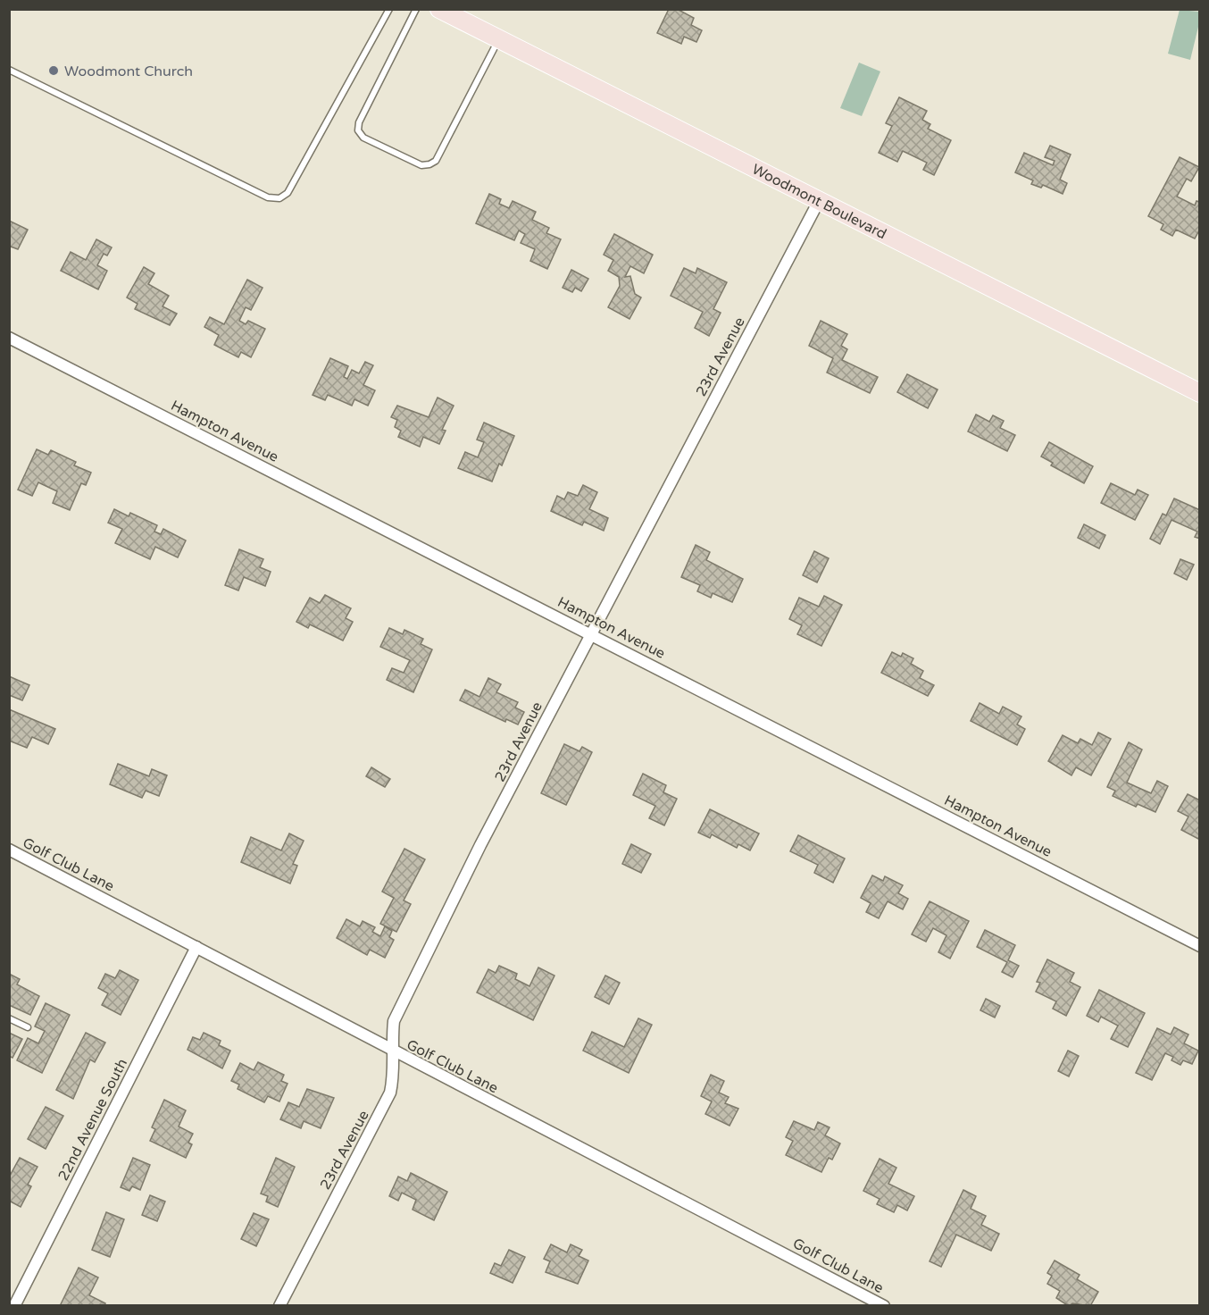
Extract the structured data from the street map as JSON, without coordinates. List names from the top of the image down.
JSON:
{
  "streets": {
    "main road": ["Woodmont Boulevard"],
    "street": [
      "23rd Avenue",
      "Hampton Avenue",
      "Golf Club Lane",
      "22nd Avenue South"
    ]
  },
  "crossings": [
    ["Woodmont Boulevard", "23rd Avenue"],
    ["23rd Avenue", "Hampton Avenue"],
    ["23rd Avenue", "Golf Club Lane"],
    ["Golf Club Lane", "22nd Avenue South"]
  ],
  "places": ["Woodmont Church"]
}
